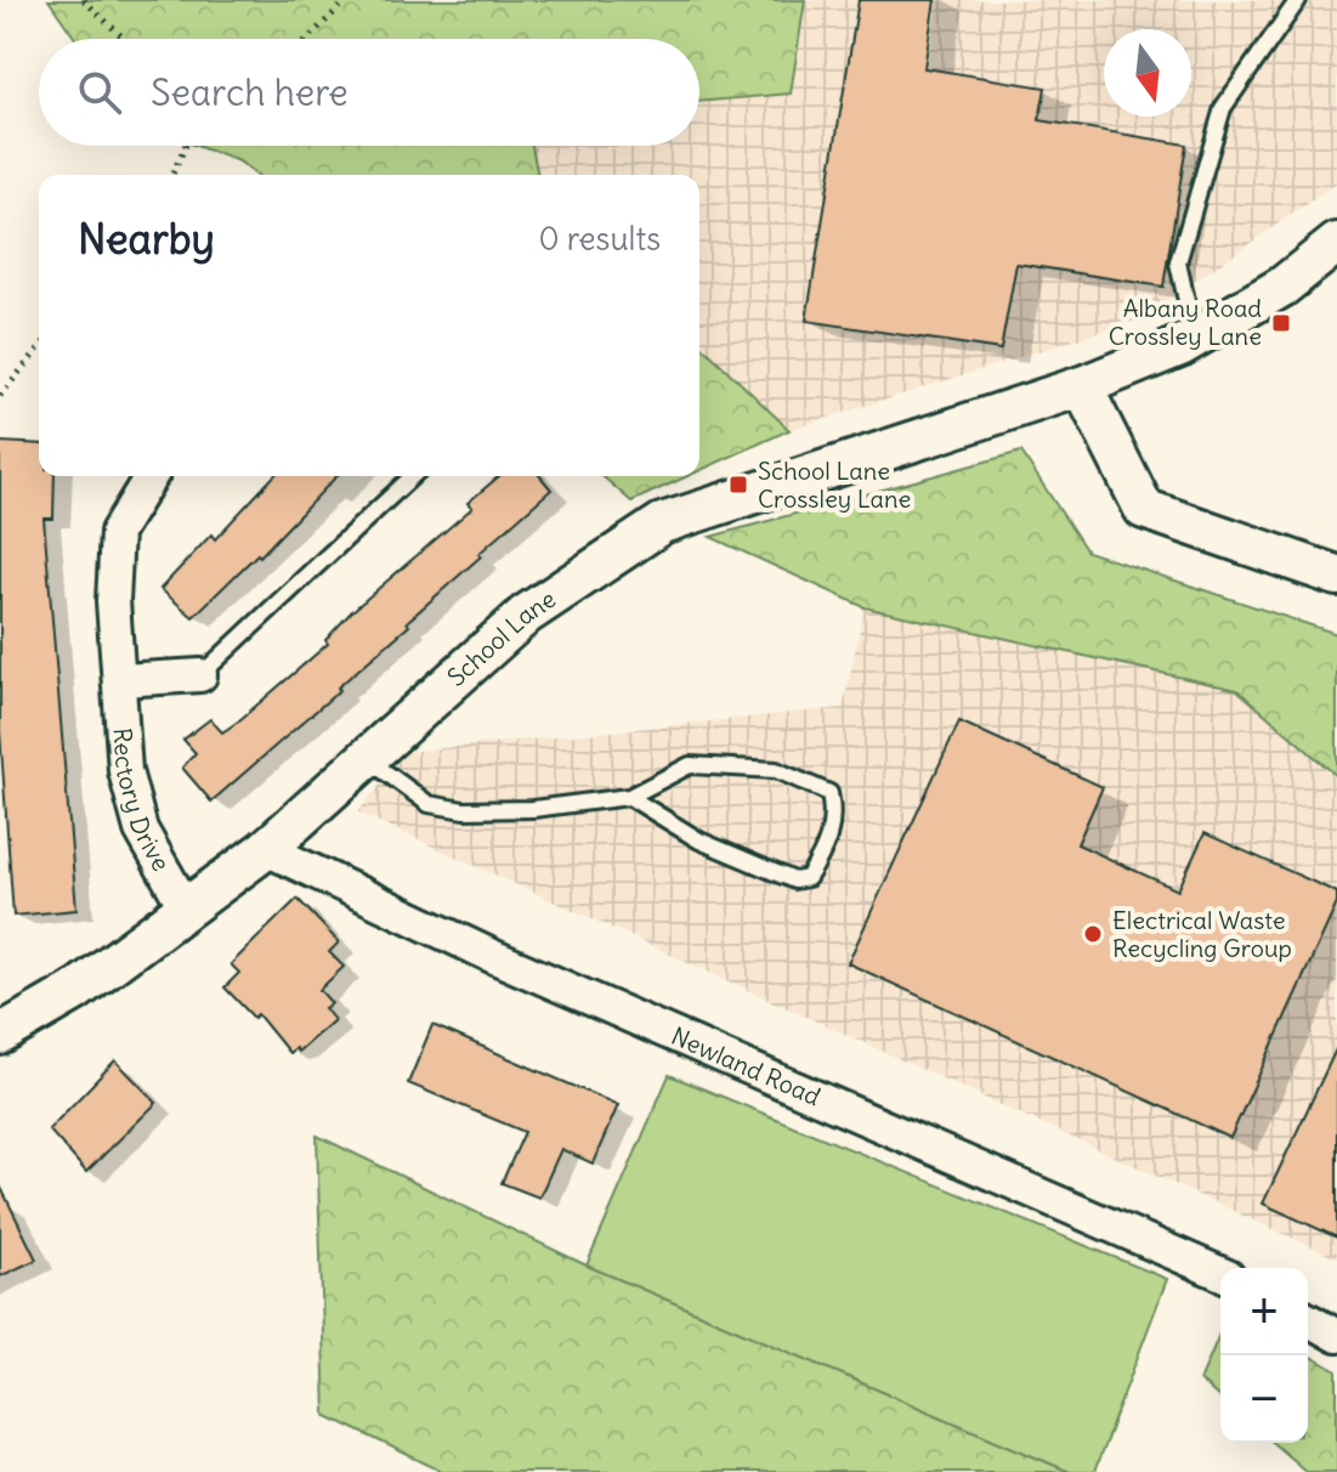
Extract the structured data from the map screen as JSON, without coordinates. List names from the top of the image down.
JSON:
{
  "streets": {
    "street": ["School Lane", "Rectory Drive", "Newland Road"]
  },
  "crossings": [
    ["School Lane", "Rectory Drive"],
    ["School Lane", "Newland Road"]
  ],
  "places": {
    "transit": ["Albany Road Crossley Lane", "School Lane Crossley Lane"],
    "other": ["Electrical Waste Recycling Group"]
  },
  "north": "bottom",
  "page": {
    "search": "Search here",
    "heading": ["Nearby", "0 results"],
    "map_buttons": ["+", "−"]
  }
}
